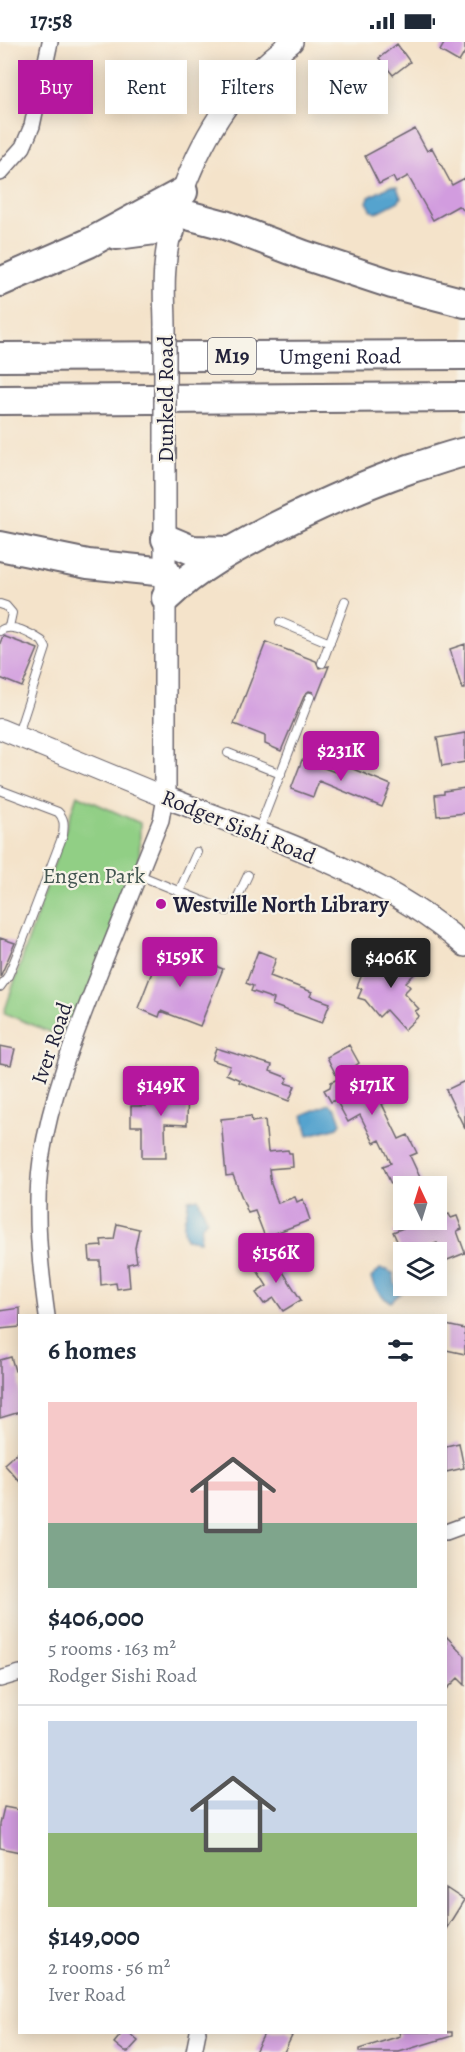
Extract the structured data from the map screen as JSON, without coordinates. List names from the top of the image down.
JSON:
{
  "streets": {
    "highway": ["M19", "Umgeni Road"],
    "main road": ["Dunkeld Road", "Rodger Sishi Road"],
    "street": ["Iver Road"]
  },
  "crossings": [
    ["Dunkeld Road", "Rodger Sishi Road"],
    ["Dunkeld Road", "Iver Road"],
    ["Rodger Sishi Road", "Iver Road"]
  ],
  "parks": ["Engen Park"],
  "places": ["Westville North Library"],
  "north": "top",
  "page": {
    "status": "17:58",
    "chip": [
      "Buy",
      "Rent",
      "Filters",
      "New"
    ],
    "price": [
      "$231K",
      "$159K",
      "$406K",
      "$171K",
      "$149K",
      "$156K"
    ],
    "heading": "6 homes",
    "list": [
      {
        "name": "$406,000",
        "note": "5 rooms · 163 m² · Rodger Sishi Road"
      },
      {
        "name": "$149,000",
        "note": "2 rooms · 56 m² · Iver Road"
      }
    ]
  }
}
